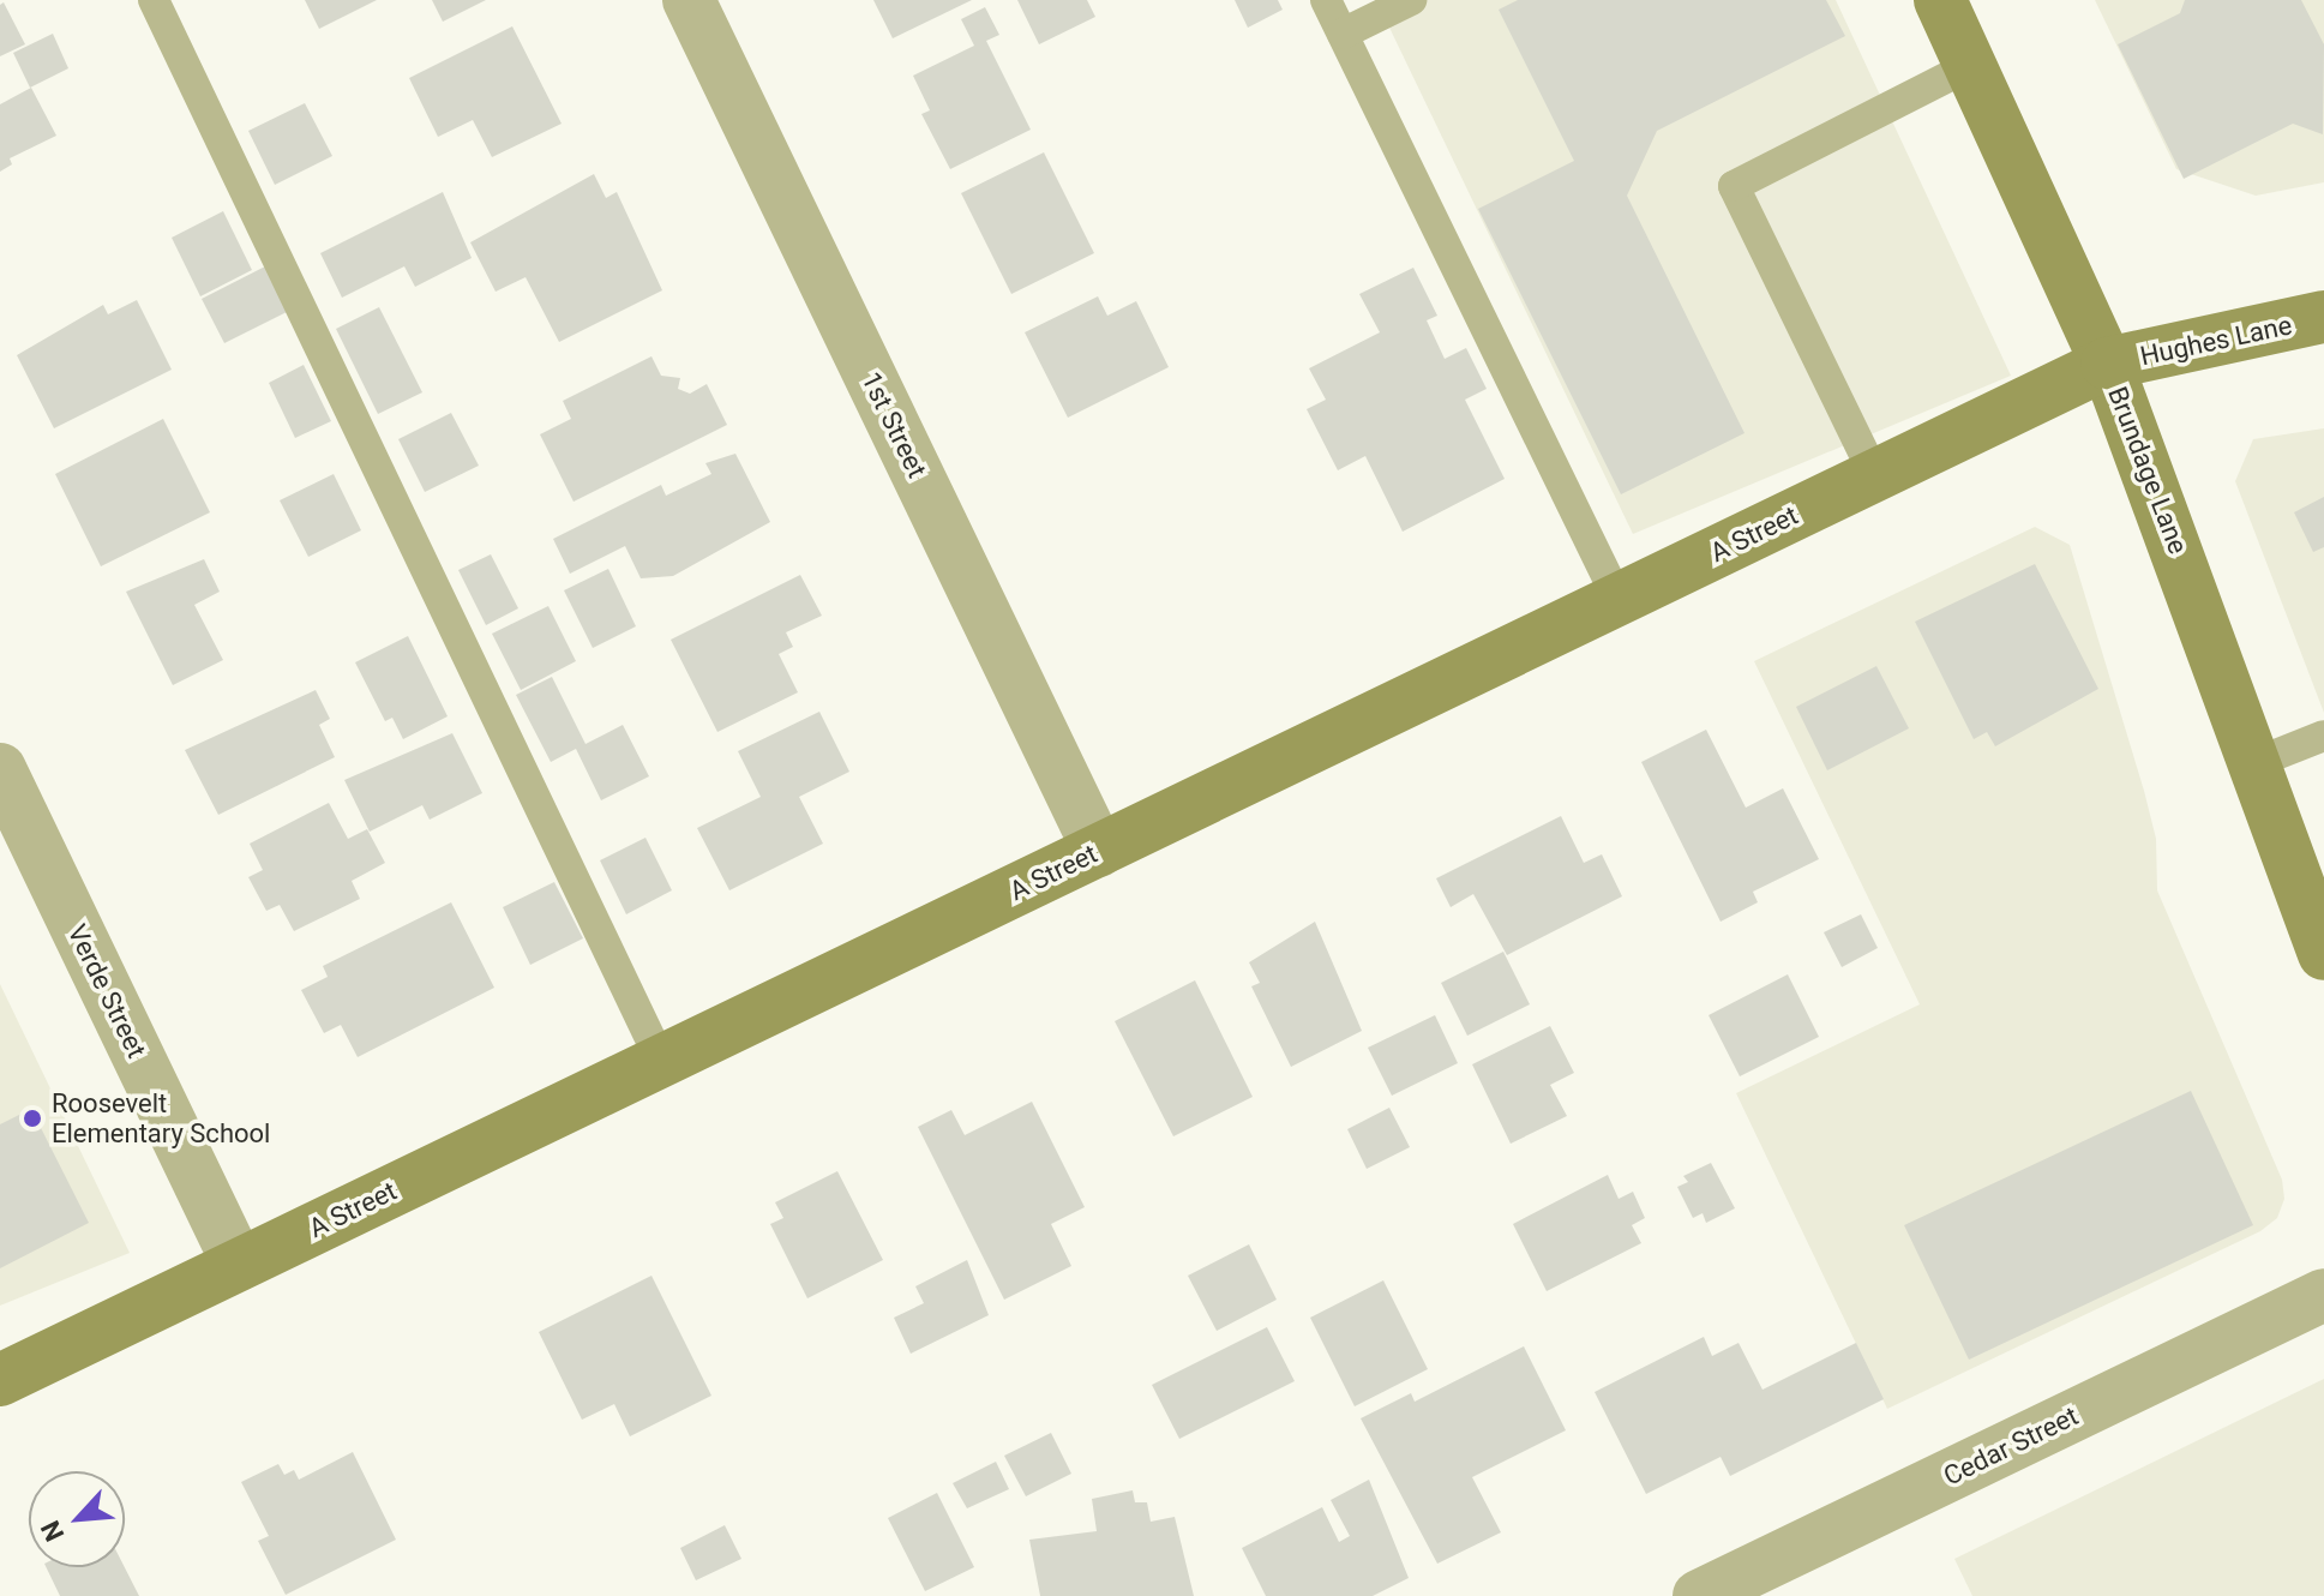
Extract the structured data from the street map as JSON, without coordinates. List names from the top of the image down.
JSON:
{
  "streets": {
    "street": [
      "Hughes Lane",
      "1st Street",
      "Brundage Lane",
      "A Street",
      "Verde Street",
      "Cedar Street"
    ]
  },
  "crossings": [
    ["Hughes Lane", "Brundage Lane"],
    ["Hughes Lane", "A Street"],
    ["1st Street", "A Street"],
    ["Brundage Lane", "A Street"],
    ["A Street", "Verde Street"]
  ],
  "places": ["Roosevelt Elementary School"],
  "north": "bottom left"
}
